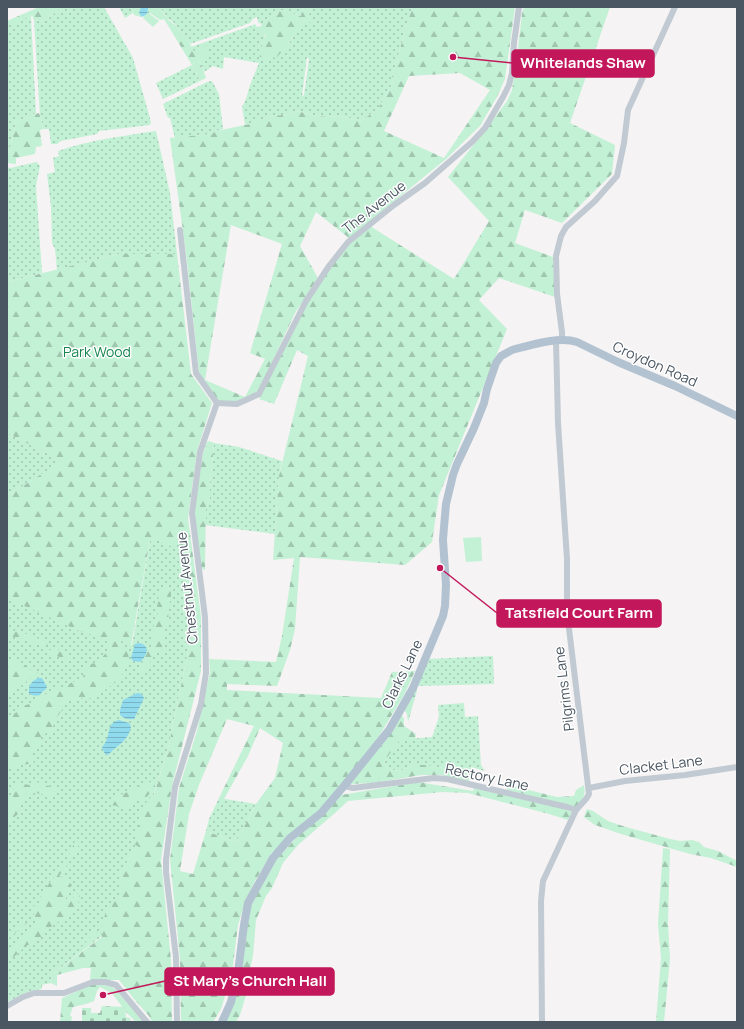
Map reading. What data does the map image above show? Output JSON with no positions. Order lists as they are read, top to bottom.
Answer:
{
  "streets": {
    "main road": ["Croydon Road", "Clarks Lane"],
    "street": [
      "The Avenue",
      "Chestnut Avenue",
      "Pilgrims Lane",
      "Clacket Lane",
      "Rectory Lane"
    ]
  },
  "crossings": [
    ["The Avenue", "Chestnut Avenue"],
    ["Croydon Road", "Clarks Lane"],
    ["Croydon Road", "Pilgrims Lane"],
    ["Clarks Lane", "Pilgrims Lane"],
    ["Clarks Lane", "Rectory Lane"],
    ["Pilgrims Lane", "Clacket Lane"]
  ],
  "parks": ["Park Wood"],
  "places": ["Whitelands Shaw", "Tatsfield Court Farm", "St Mary's Church Hall"]
}
